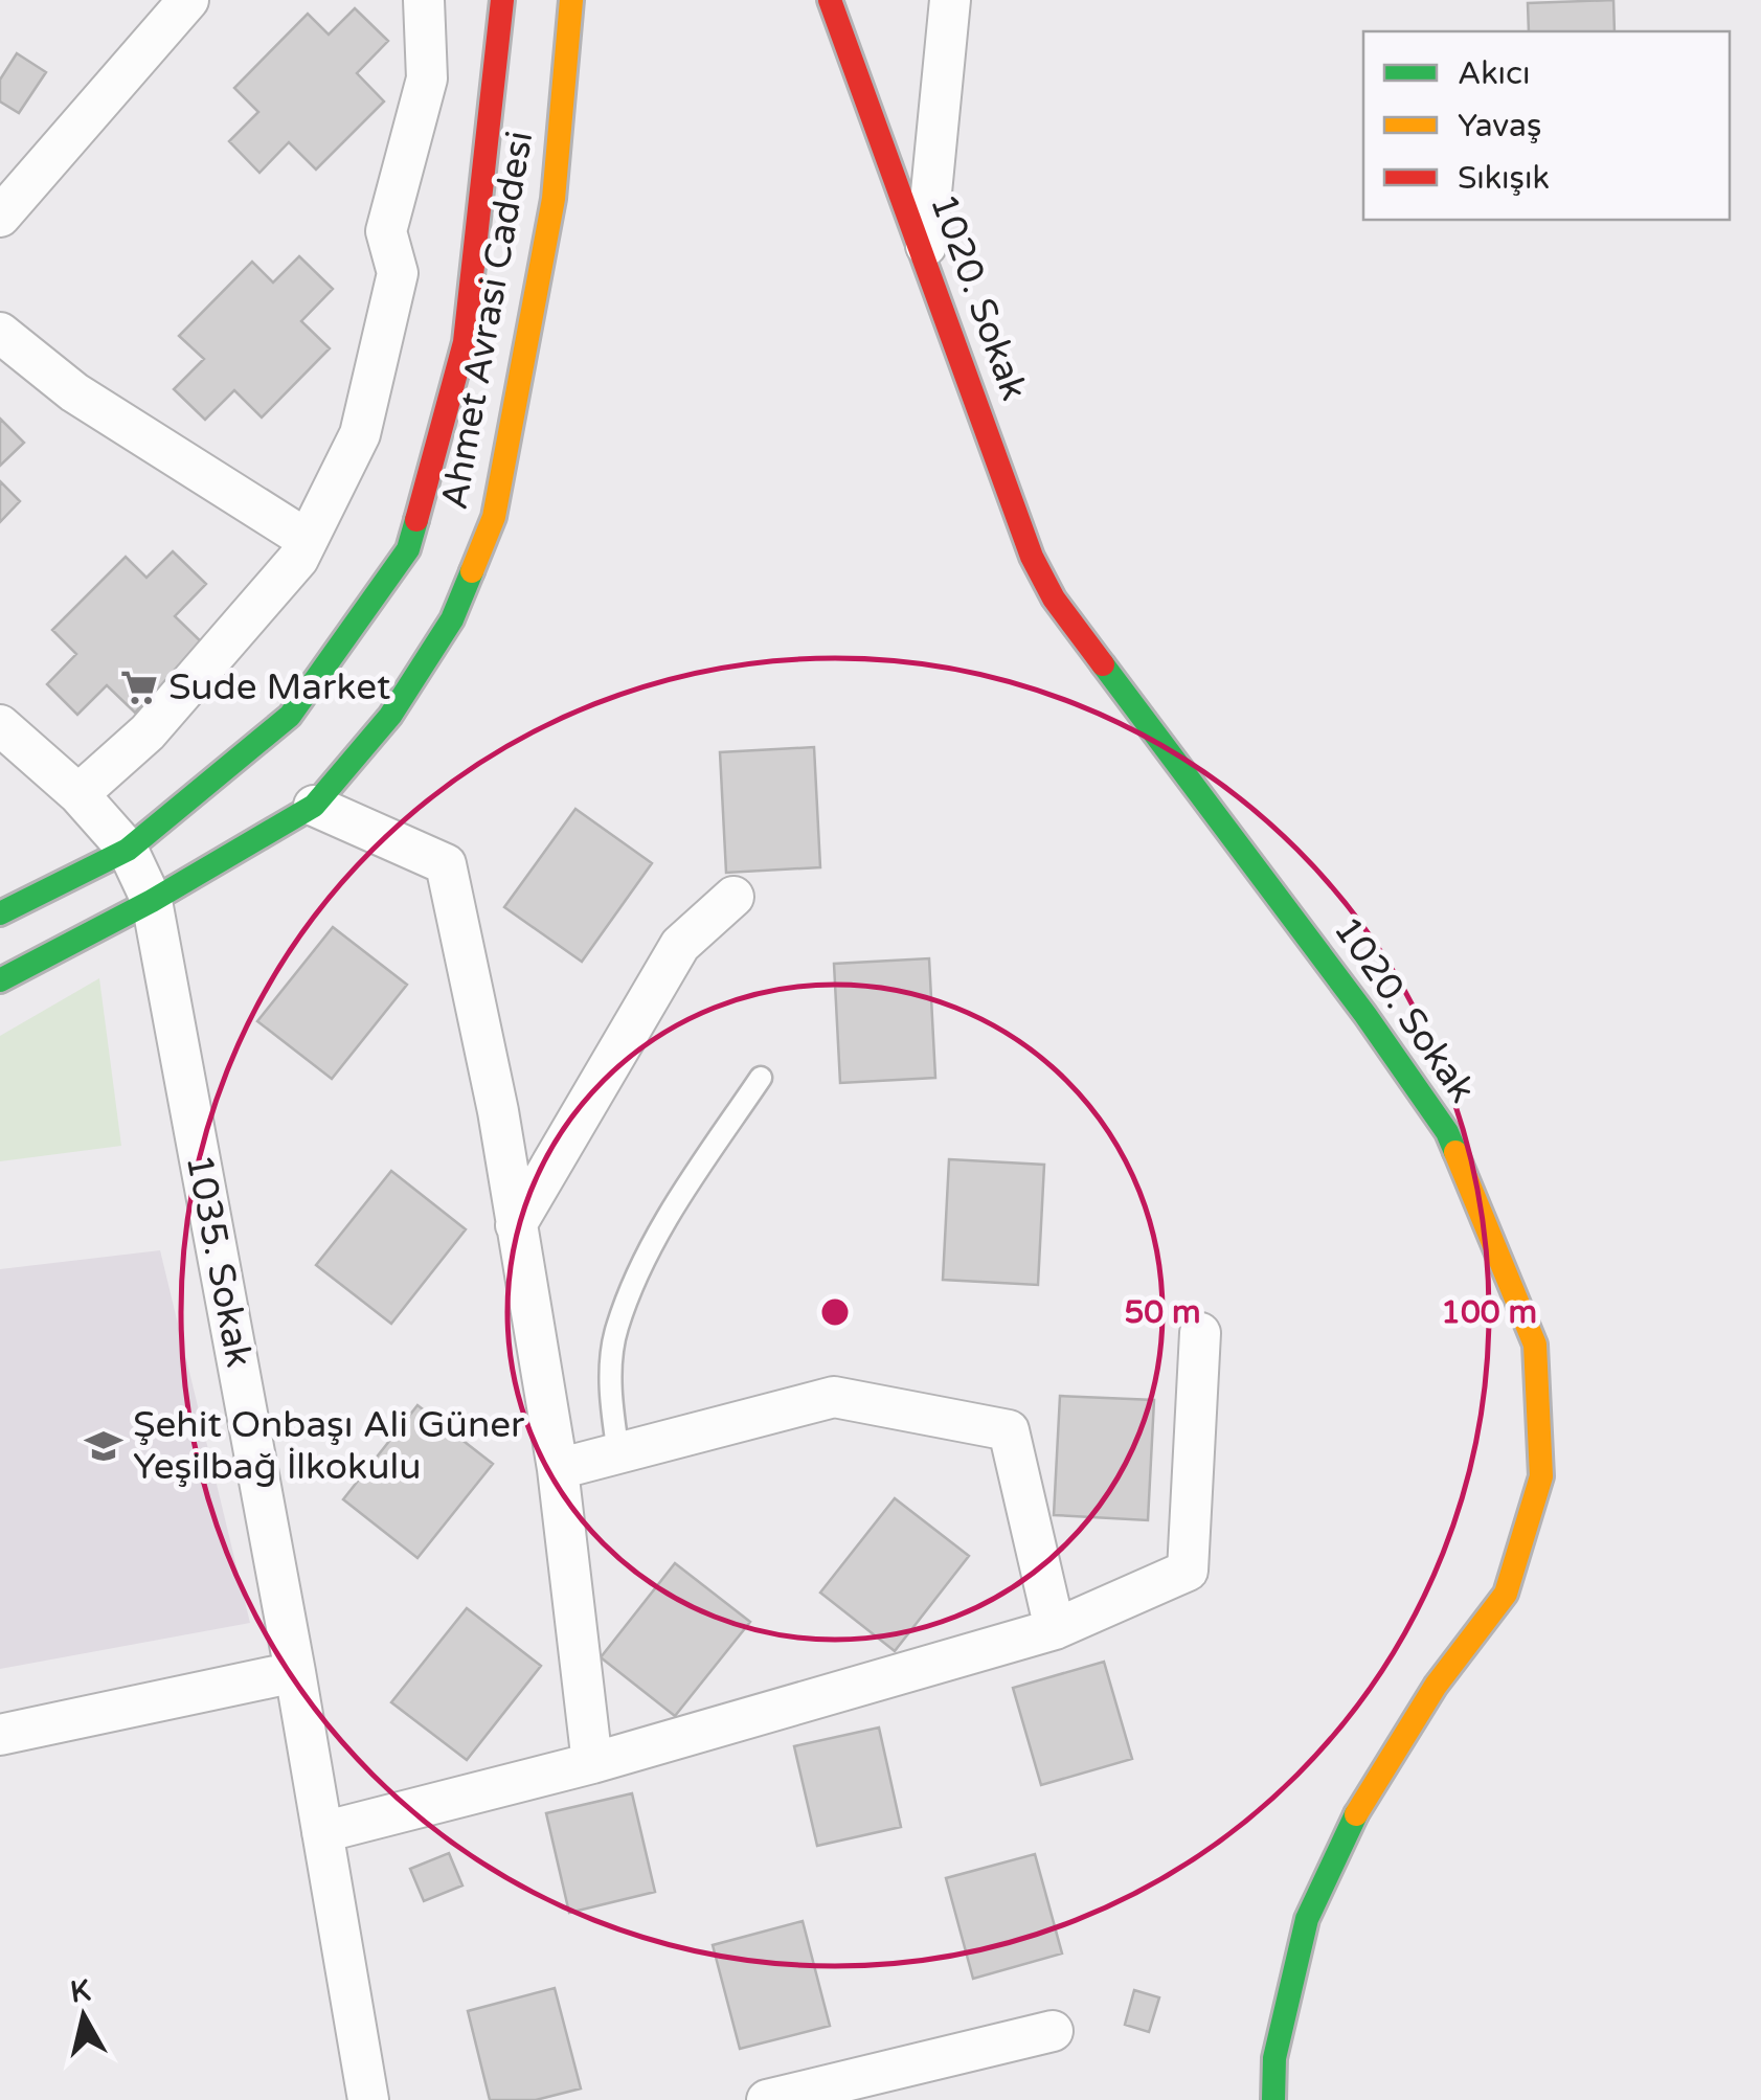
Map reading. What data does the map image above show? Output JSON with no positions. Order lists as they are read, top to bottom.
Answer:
{
  "streets": {
    "street": ["1020. Sokak", "Ahmet Avrasi Caddesi", "1035. Sokak"]
  },
  "crossings": [
    ["Ahmet Avrasi Caddesi", "1035. Sokak"]
  ],
  "places": {
    "supermarket": ["Sude Market"],
    "school or university": ["Şehit Onbaşı Ali Güner Yeşilbağ İlkokulu"]
  },
  "legend": ["Akıcı", "Yavaş", "Sıkışık"],
  "north": "top",
  "rings": ["50 m", "100 m"]
}
